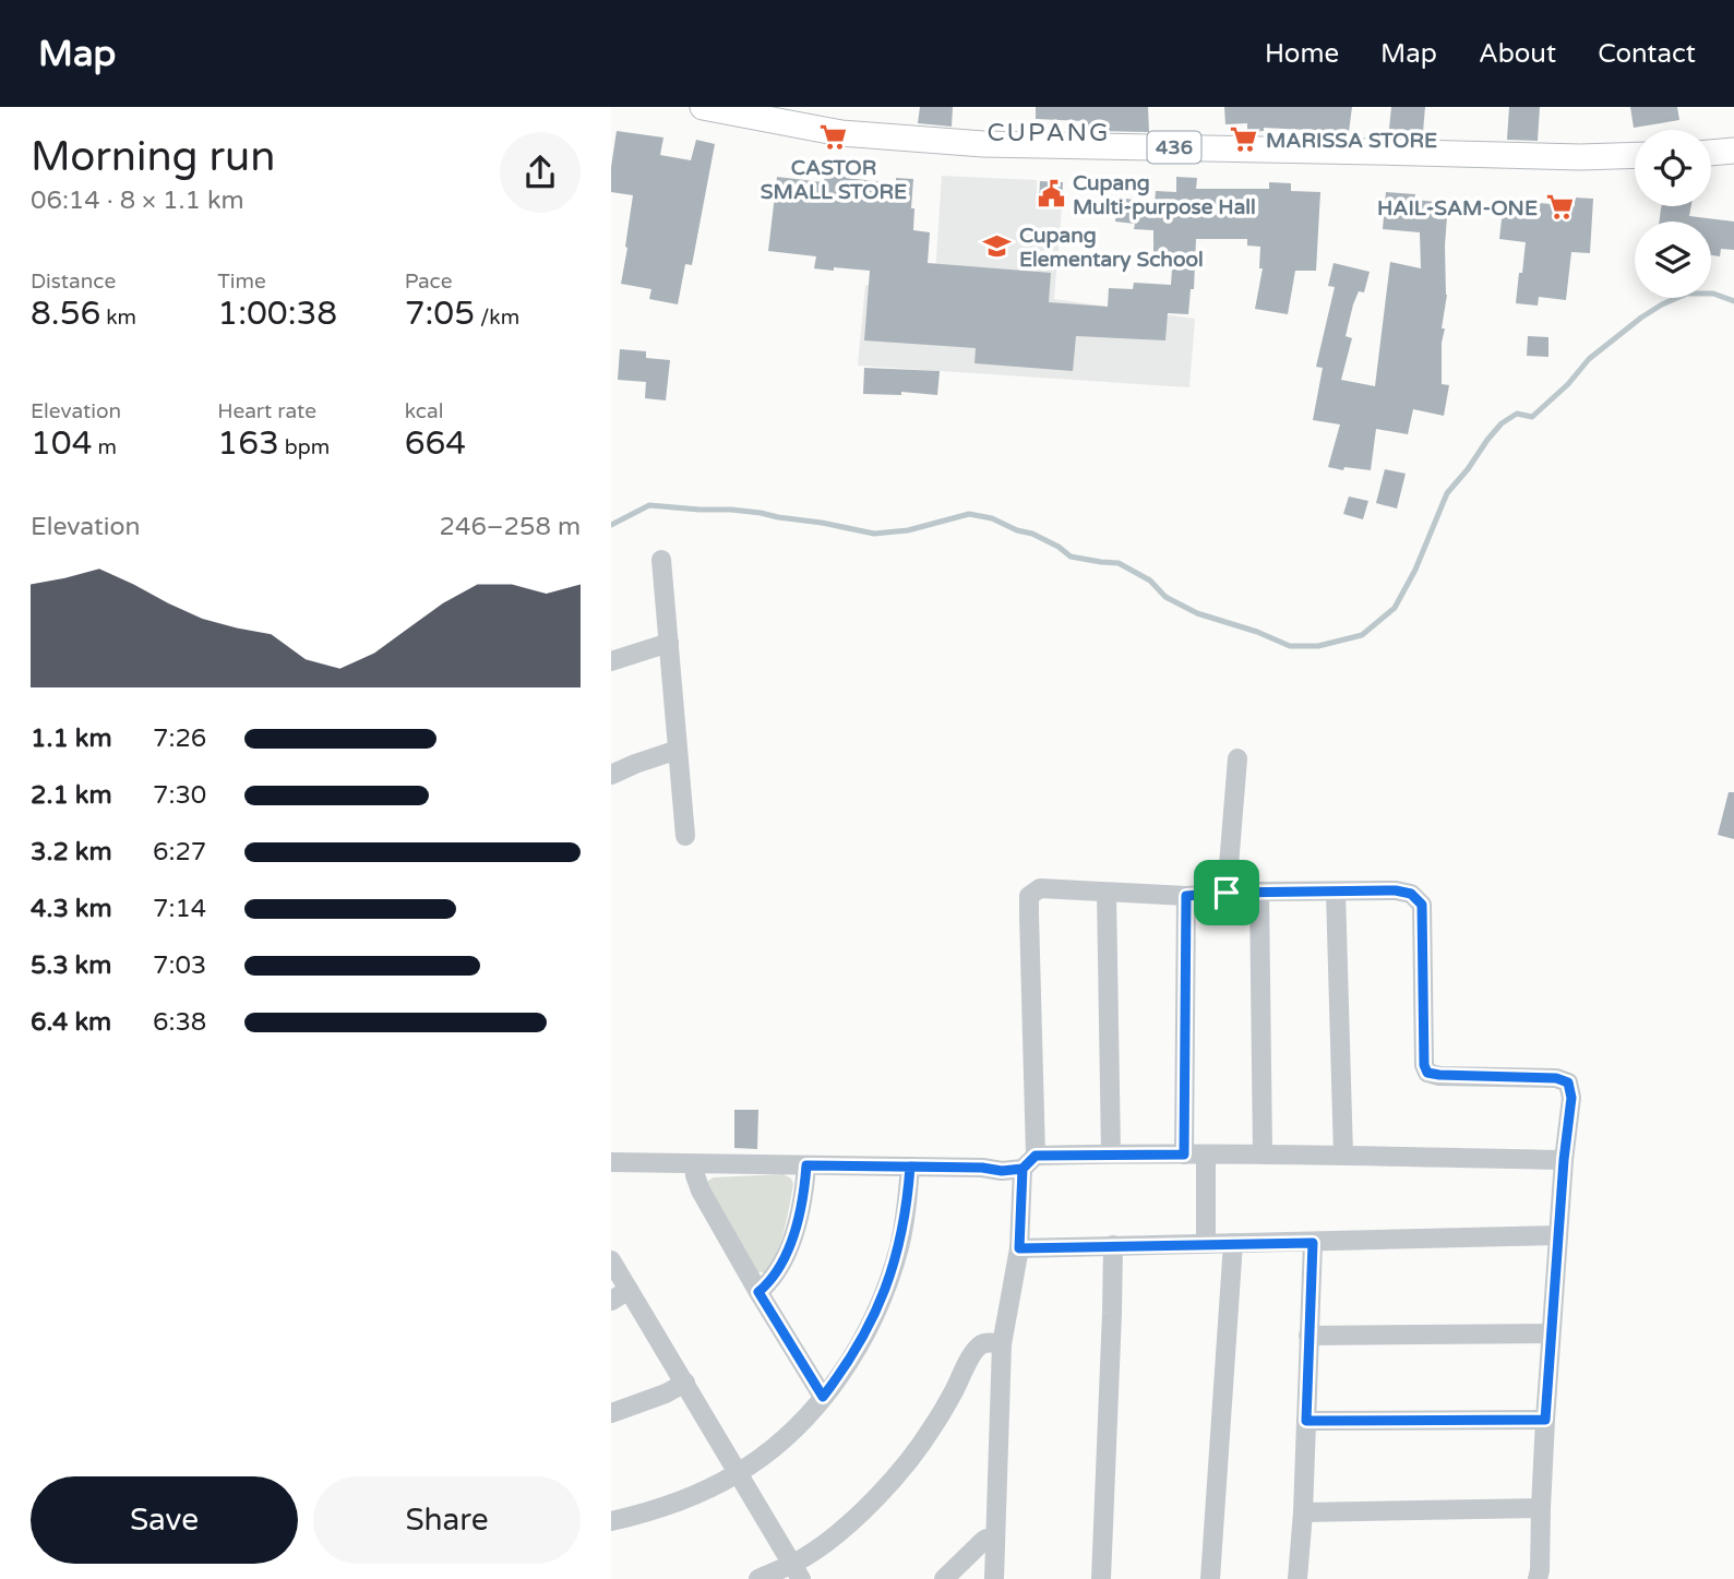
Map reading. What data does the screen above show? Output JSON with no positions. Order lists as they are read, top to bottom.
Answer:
{
  "streets": {
    "main road": ["436"]
  },
  "districts": ["CUPANG"],
  "places": {
    "supermarket": ["CASTOR SMALL STORE", "MARISSA STORE", "HAIL-SAM-ONE"],
    "public building": ["Cupang Multi-purpose Hall"],
    "school or university": ["Cupang Elementary School"]
  },
  "page": {
    "header": "Map",
    "nav": [
      "Home",
      "Map",
      "About",
      "Contact"
    ],
    "heading": ["Morning run", "06:14 · 8 × 1.1 km"],
    "stats": [
      ["Distance", "8.56 km"],
      ["Time", "1:00:38"],
      ["Pace", "7:05 /km"],
      ["Elevation", "104 m"],
      ["Heart rate", "163 bpm"],
      ["kcal", "664"]
    ],
    "chart": ["Elevation", "246–258 m"],
    "list": [
      {
        "name": "1.1 km",
        "note": "7:26"
      },
      {
        "name": "2.1 km",
        "note": "7:30"
      },
      {
        "name": "3.2 km",
        "note": "6:27"
      },
      {
        "name": "4.3 km",
        "note": "7:14"
      },
      {
        "name": "5.3 km",
        "note": "7:03"
      },
      {
        "name": "6.4 km",
        "note": "6:38"
      }
    ],
    "buttons": ["Save", "Share"]
  }
}
